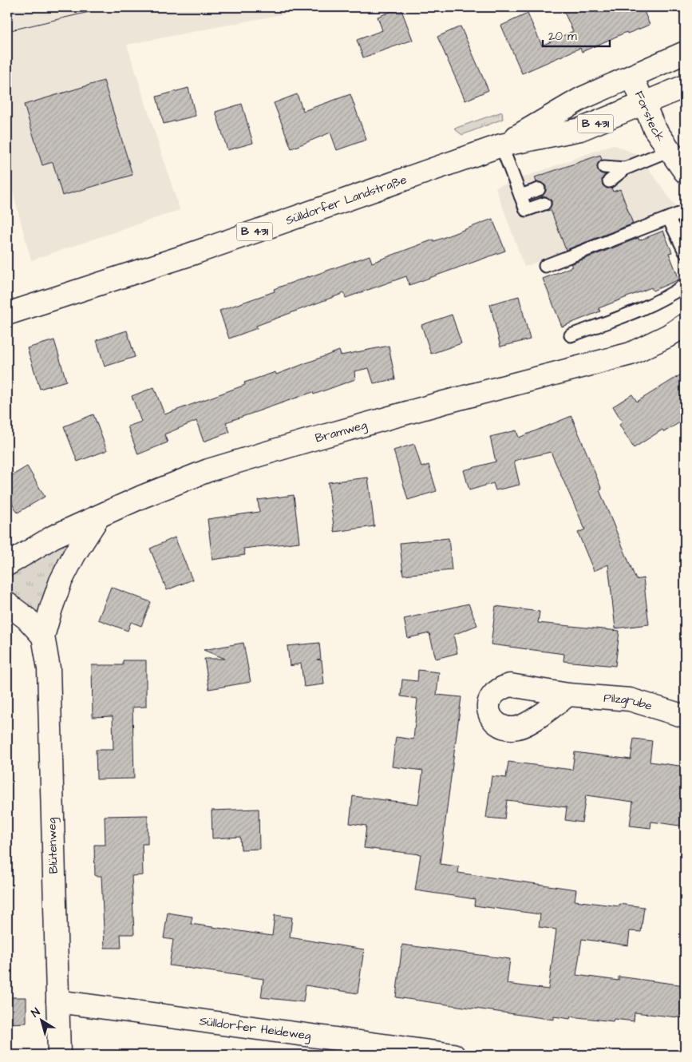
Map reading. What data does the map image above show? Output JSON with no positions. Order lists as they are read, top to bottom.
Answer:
{
  "streets": {
    "street": [
      "Forsteck",
      "B 431",
      "Sülldorfer Landstraße",
      "Bramweg",
      "Pilzgrube",
      "Blütenweg",
      "Sülldorfer Heideweg"
    ]
  },
  "crossings": [
    ["Forsteck", "Sülldorfer Landstraße"],
    ["Bramweg", "Blütenweg"],
    ["Blütenweg", "Sülldorfer Heideweg"]
  ],
  "scale_bar": "20 m",
  "north": "top left"
}
